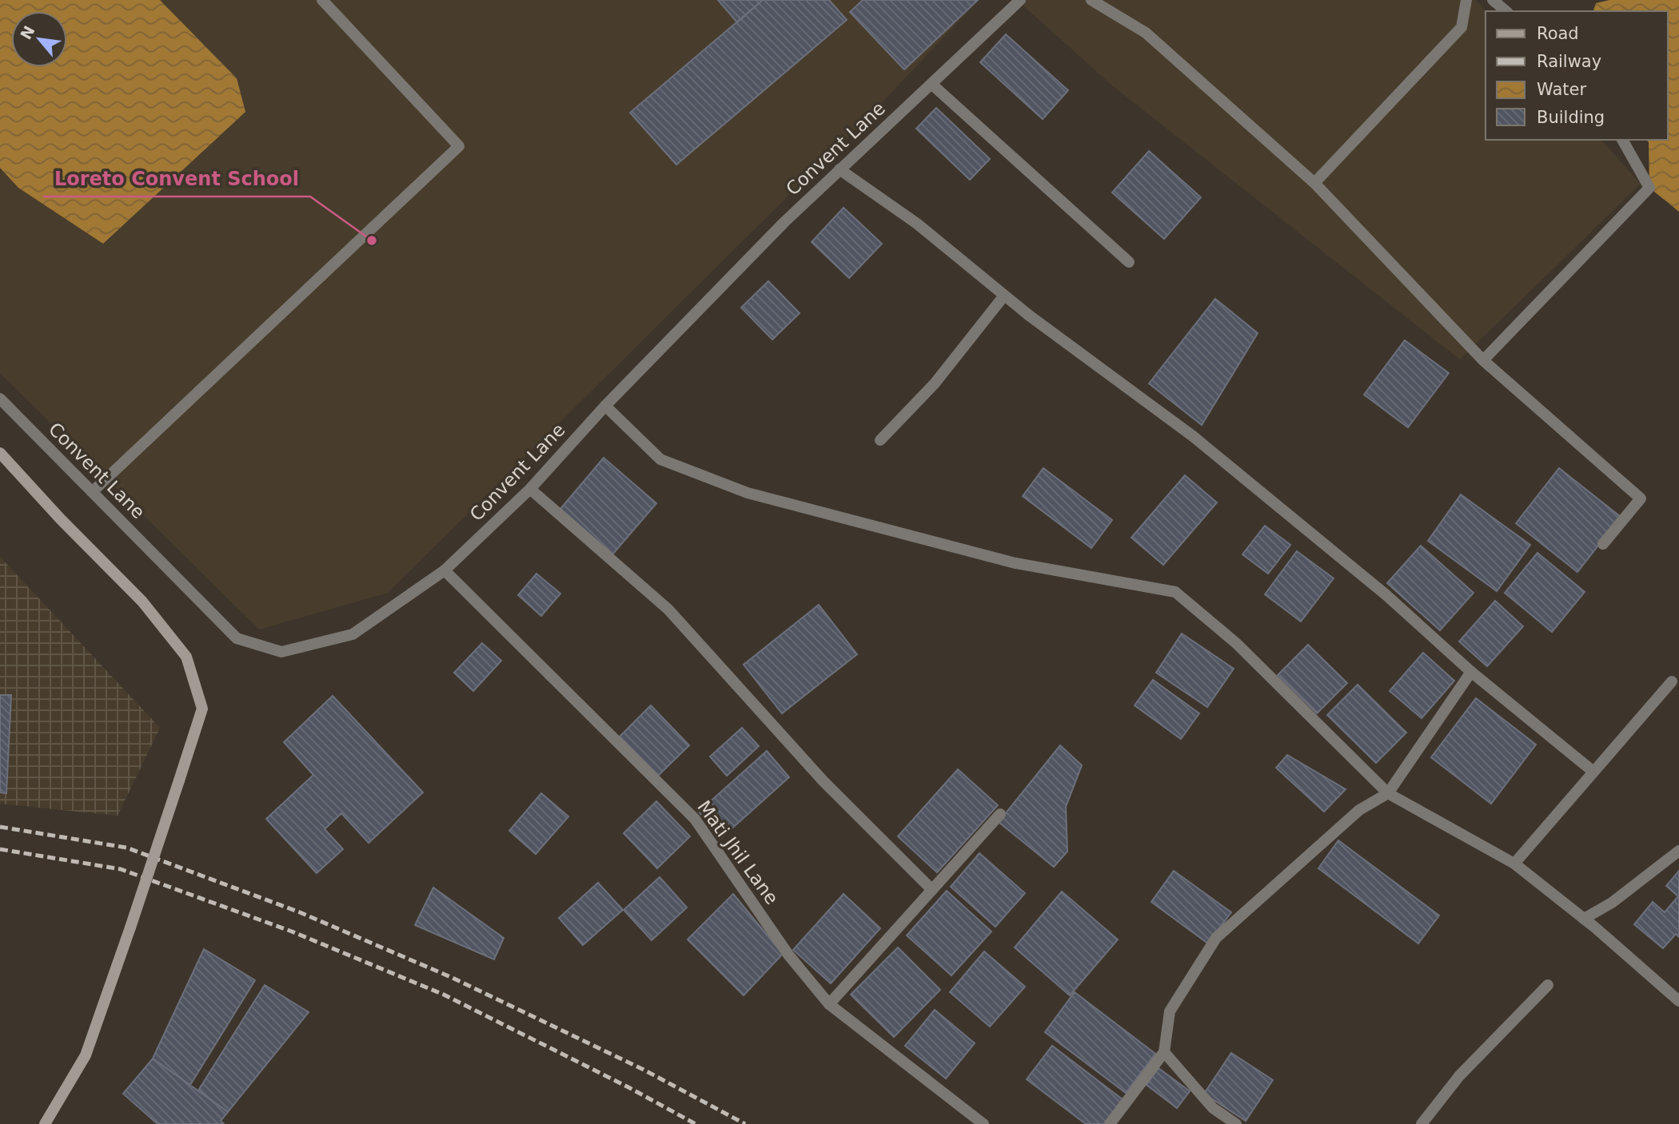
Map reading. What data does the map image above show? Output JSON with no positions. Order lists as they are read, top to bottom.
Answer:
{
  "streets": {
    "street": ["Convent Lane", "Mati Jhil Lane"]
  },
  "crossings": [
    ["Convent Lane", "Mati Jhil Lane"]
  ],
  "places": ["Loreto Convent School"],
  "legend": [
    "Road",
    "Railway",
    "Water",
    "Building"
  ],
  "north": "top left"
}
